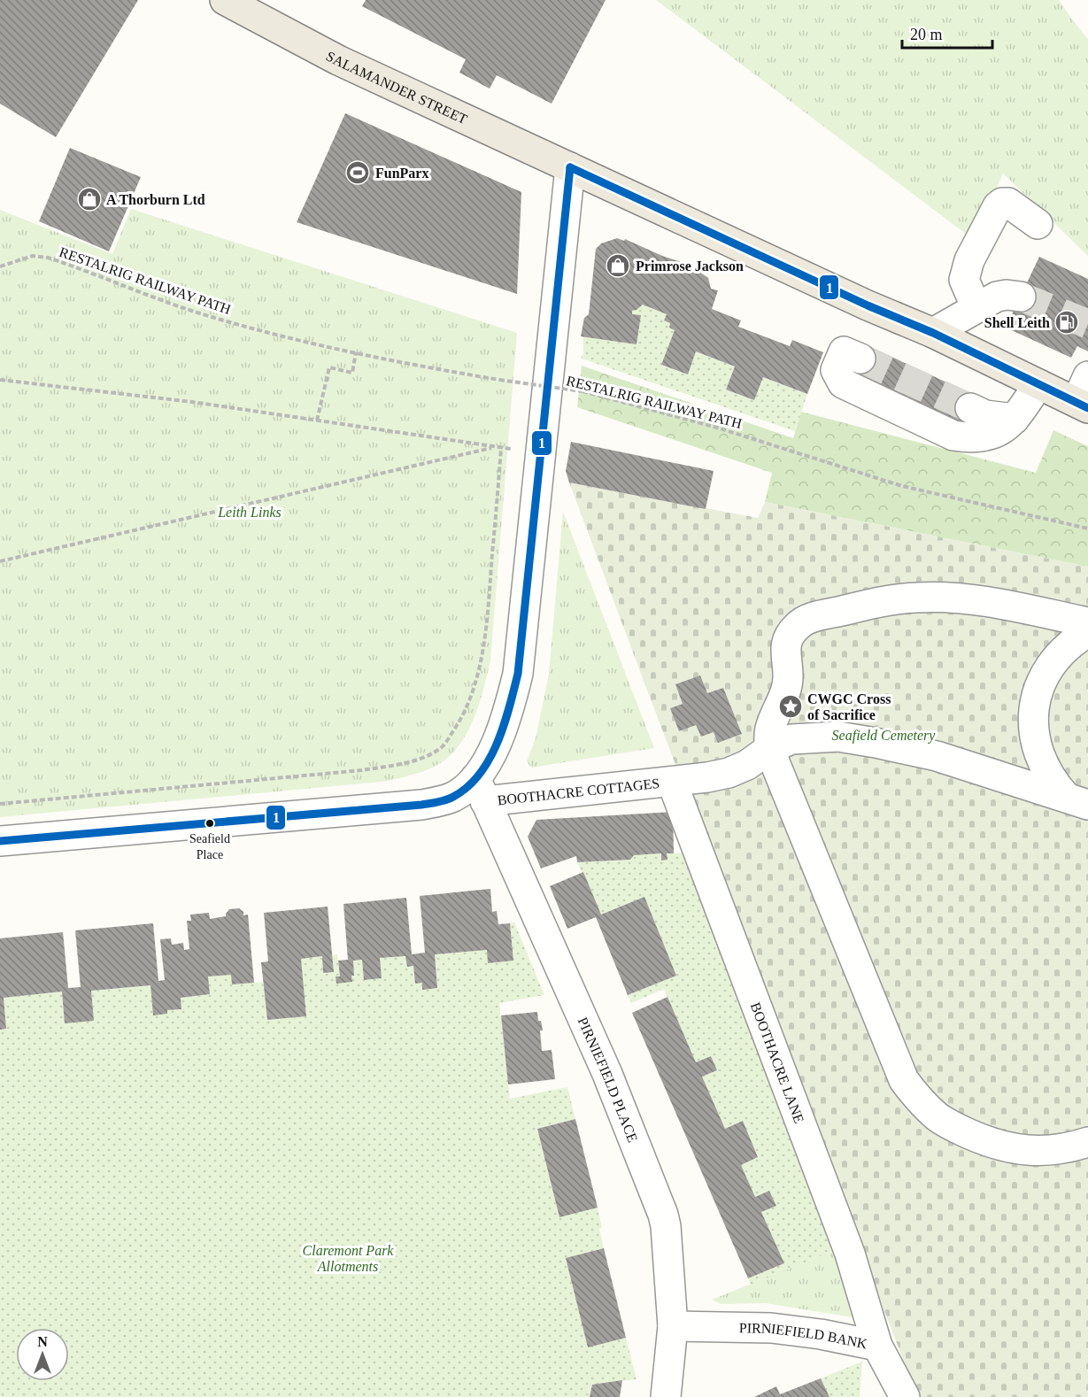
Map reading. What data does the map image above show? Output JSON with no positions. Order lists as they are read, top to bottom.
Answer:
{
  "streets": {
    "main road": ["SALAMANDER STREET"],
    "street": [
      "BOOTHACRE COTTAGES",
      "BOOTHACRE LANE",
      "PIRNIEFIELD PLACE",
      "PIRNIEFIELD BANK"
    ],
    "path": ["RESTALRIG RAILWAY PATH"]
  },
  "crossings": [
    ["BOOTHACRE COTTAGES", "BOOTHACRE LANE"],
    ["BOOTHACRE COTTAGES", "PIRNIEFIELD PLACE"],
    ["BOOTHACRE LANE", "PIRNIEFIELD BANK"],
    ["PIRNIEFIELD PLACE", "PIRNIEFIELD BANK"]
  ],
  "parks": ["Leith Links", "Seafield Cemetery", "Claremont Park Allotments"],
  "places": {
    "sports": ["FunParx"],
    "shop": ["A Thorburn Ltd", "Primrose Jackson"],
    "fuel station": ["Shell Leith"],
    "place": ["CWGC Cross of Sacrifice"],
    "other": ["Seafield Place"]
  },
  "lines": ["transit line 1"],
  "scale_bar": "20 m",
  "north": "top"
}
